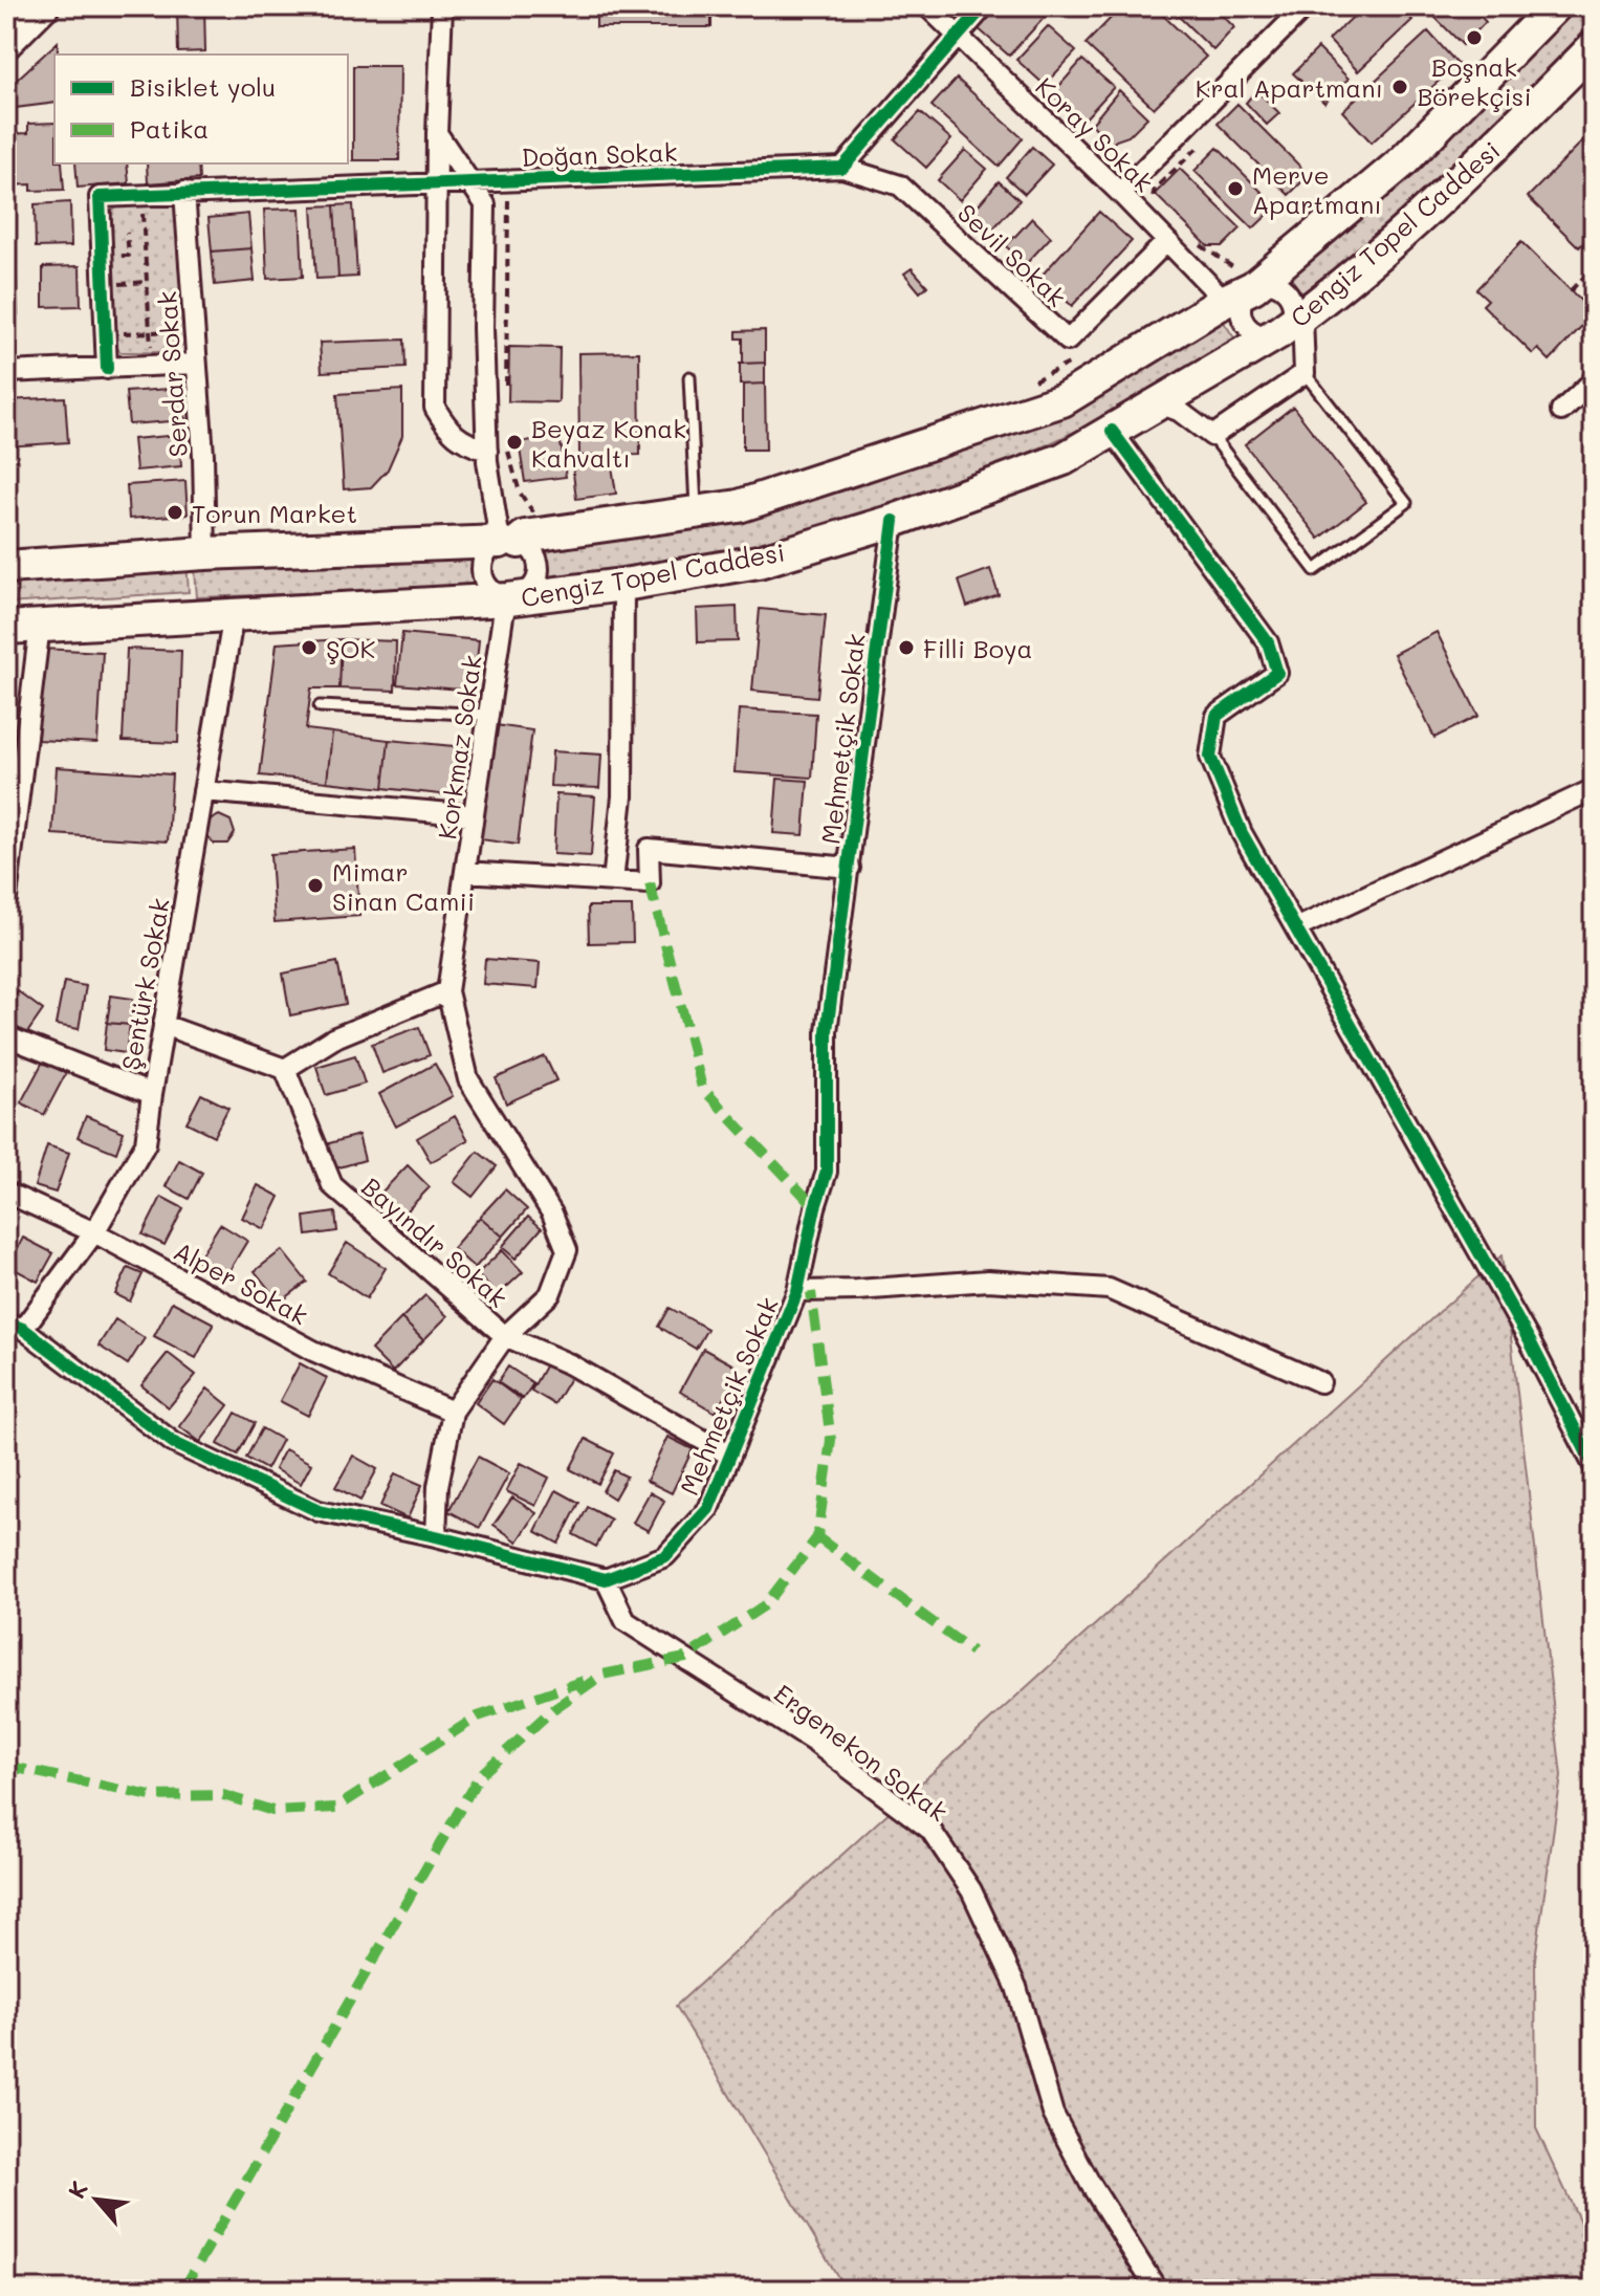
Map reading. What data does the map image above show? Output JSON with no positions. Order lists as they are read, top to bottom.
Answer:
{
  "streets": {
    "main road": ["Cengiz Topel Caddesi"],
    "street": [
      "Koray Sokak",
      "Doğan Sokak",
      "Sevil Sokak",
      "Serdar Sokak",
      "Mehmetçik Sokak",
      "Korkmaz Sokak",
      "Şentürk Sokak",
      "Bayındır Sokak",
      "Alper Sokak",
      "Ergenekon Sokak"
    ]
  },
  "crossings": [
    ["Koray Sokak", "Cengiz Topel Caddesi"],
    ["Koray Sokak", "Sevil Sokak"],
    ["Doğan Sokak", "Sevil Sokak"],
    ["Doğan Sokak", "Serdar Sokak"],
    ["Cengiz Topel Caddesi", "Serdar Sokak"],
    ["Cengiz Topel Caddesi", "Mehmetçik Sokak"],
    ["Cengiz Topel Caddesi", "Korkmaz Sokak"],
    ["Cengiz Topel Caddesi", "Şentürk Sokak"],
    ["Mehmetçik Sokak", "Bayındır Sokak"],
    ["Mehmetçik Sokak", "Ergenekon Sokak"],
    ["Korkmaz Sokak", "Bayındır Sokak"],
    ["Korkmaz Sokak", "Alper Sokak"],
    ["Şentürk Sokak", "Alper Sokak"]
  ],
  "places": [
    "Boşnak Börekçisi",
    "Kral Apartmanı",
    "Merve Apartmanı",
    "Beyaz Konak Kahvaltı",
    "Torun Market",
    "ŞOK",
    "Filli Boya",
    "Mimar Sinan Camii"
  ],
  "legend": ["Bisiklet yolu", "Patika"],
  "north": "top left"
}
